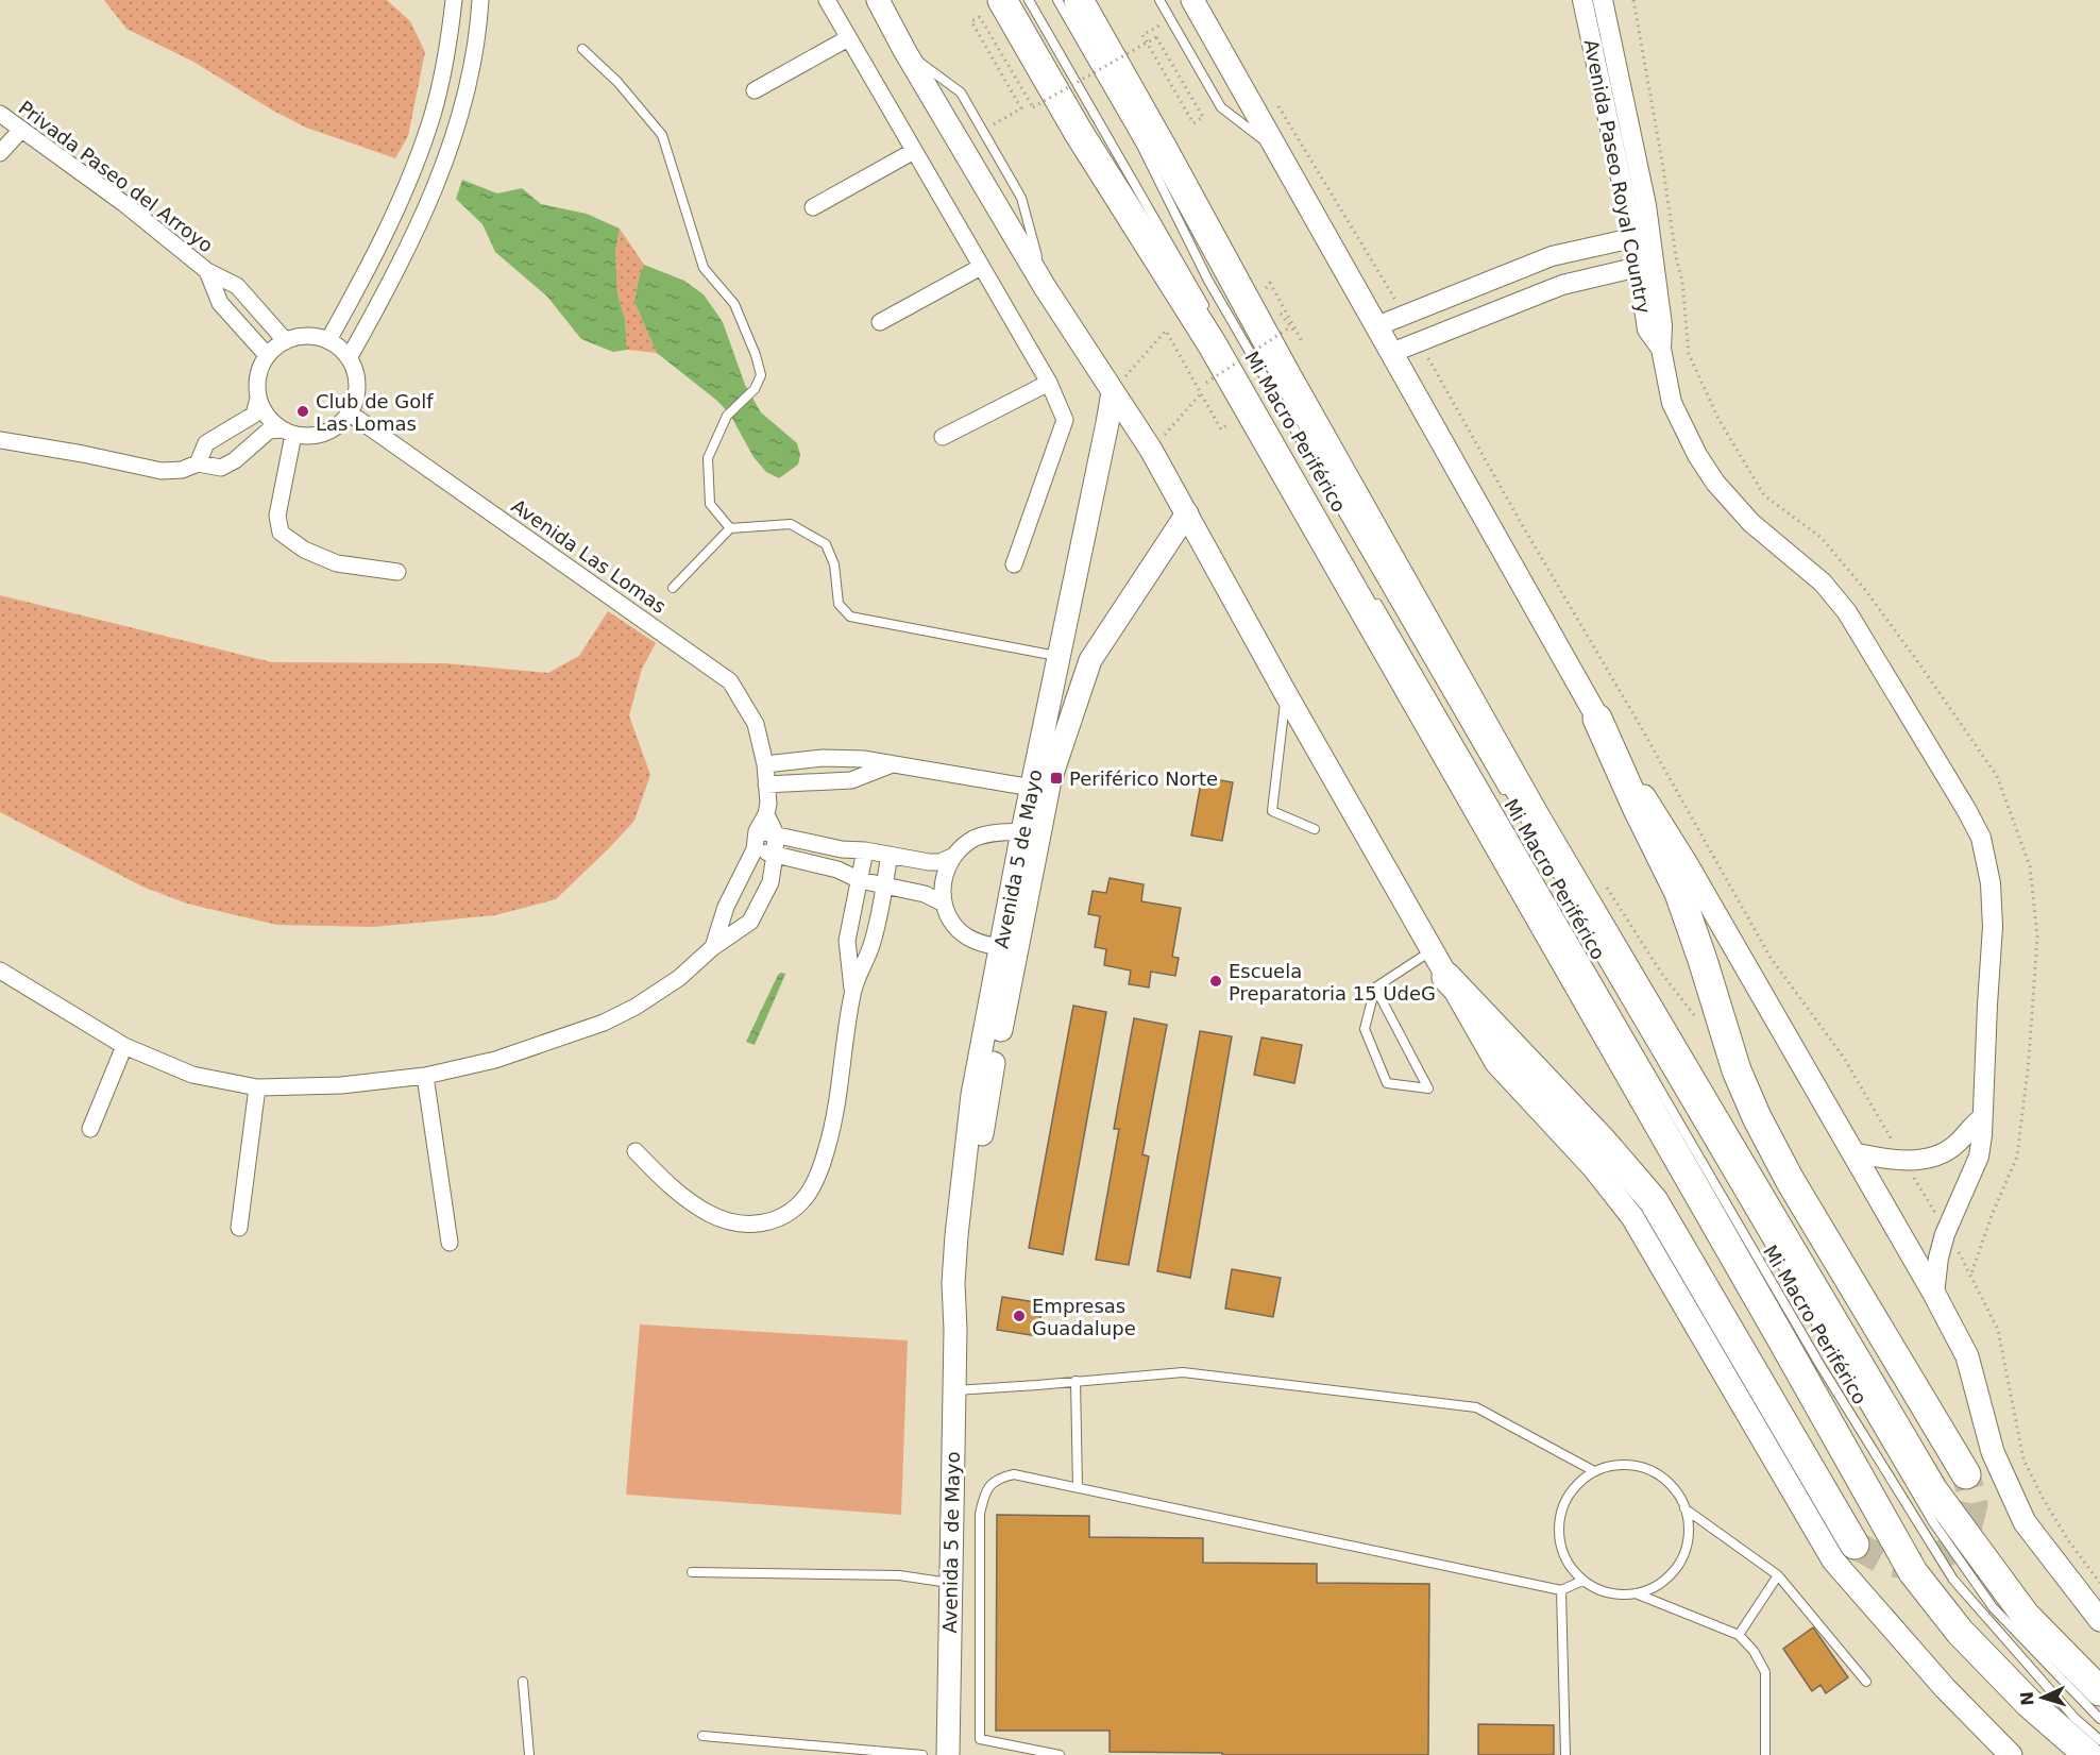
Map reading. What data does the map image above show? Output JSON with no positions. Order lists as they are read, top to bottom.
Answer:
{
  "streets": {
    "main road": ["Avenida 5 de Mayo"],
    "street": ["Privada Paseo del Arroyo", "Avenida Paseo Royal Country", "Avenida Las Lomas"],
    "lane": ["Mi Macro Periférico"]
  },
  "crossings": [
    ["Privada Paseo del Arroyo", "Avenida Las Lomas"]
  ],
  "places": {
    "other": ["Club de Golf Las Lomas", "Escuela Preparatoria 15 UdeG", "Empresas Guadalupe"],
    "transit": ["Periférico Norte"]
  },
  "north": "left"
}
